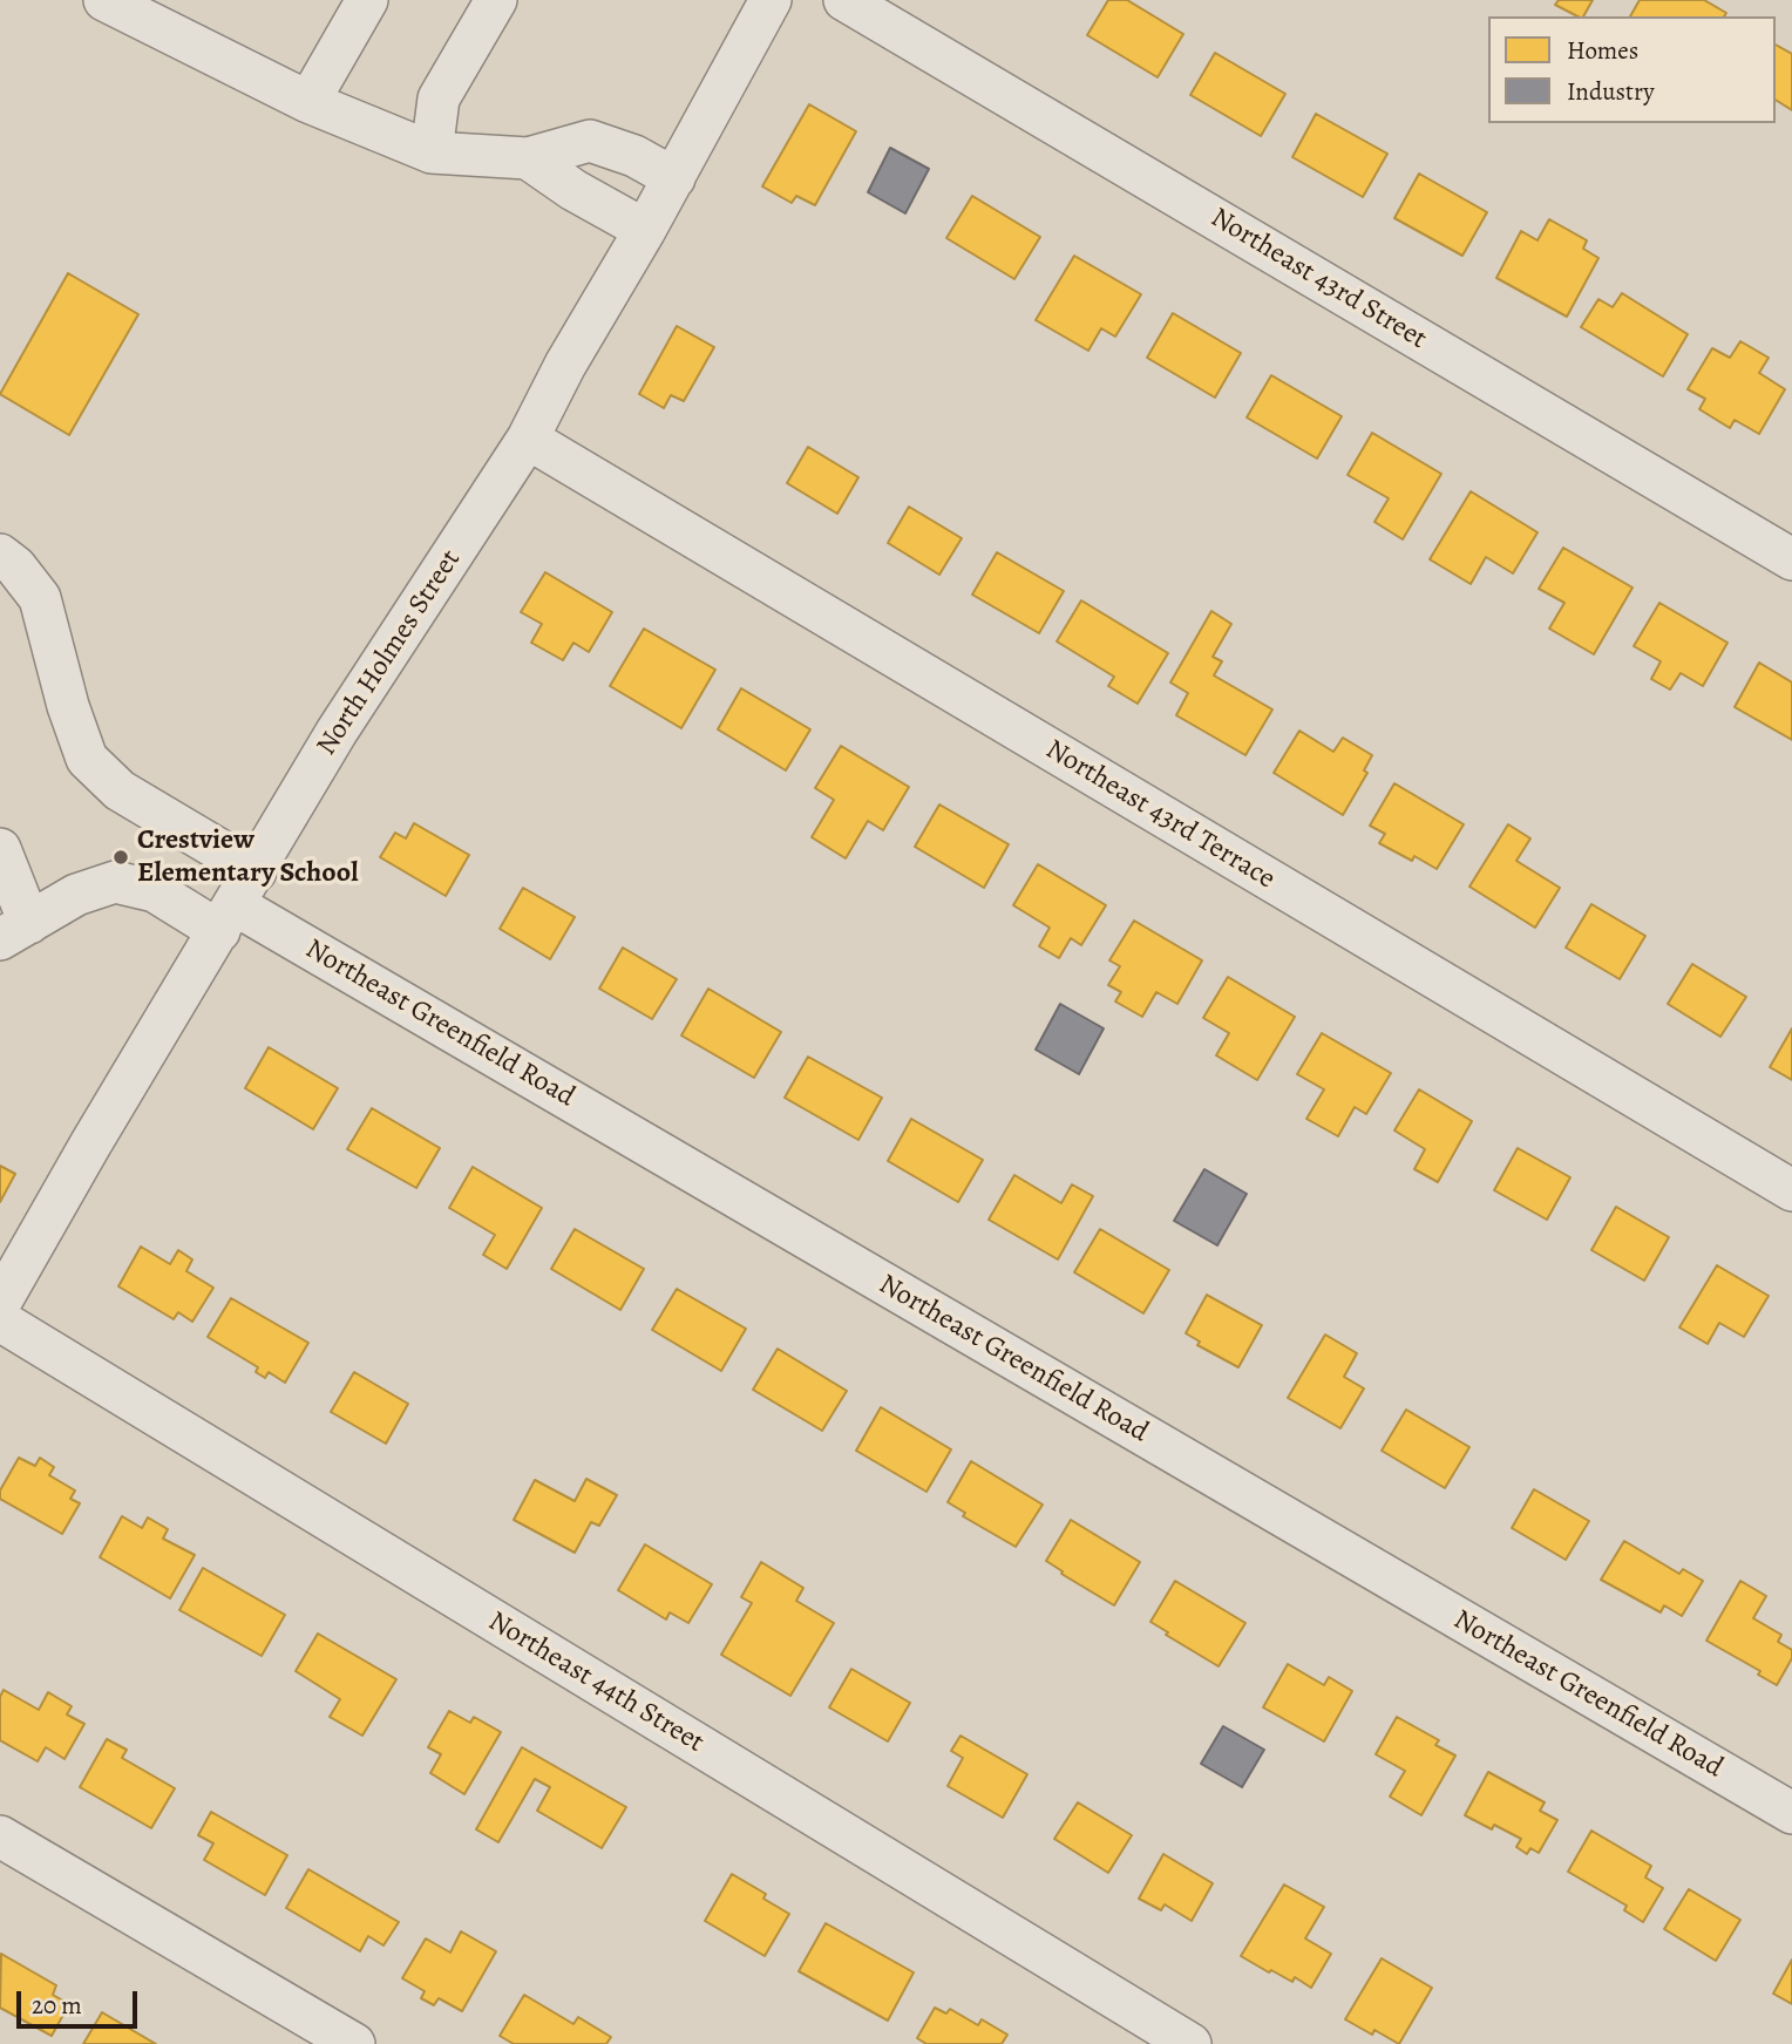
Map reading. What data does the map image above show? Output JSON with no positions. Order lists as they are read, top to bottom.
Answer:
{
  "streets": {
    "street": [
      "Northeast 43rd Street",
      "North Holmes Street",
      "Northeast 43rd Terrace",
      "Northeast Greenfield Road",
      "Northeast 44th Street"
    ]
  },
  "crossings": [
    ["North Holmes Street", "Northeast 43rd Terrace"],
    ["North Holmes Street", "Northeast Greenfield Road"]
  ],
  "places": ["Crestview Elementary School"],
  "legend": ["Homes", "Industry"],
  "scale_bar": "20 m"
}
